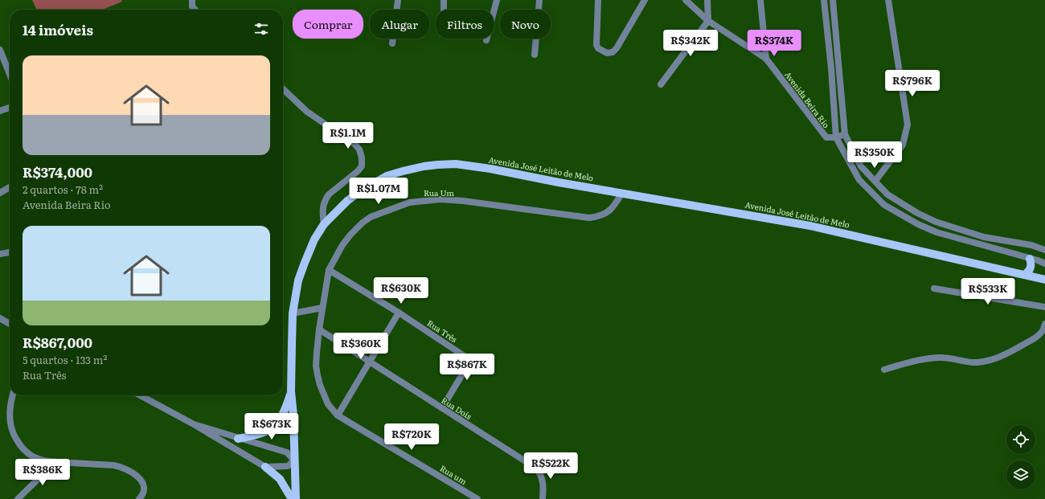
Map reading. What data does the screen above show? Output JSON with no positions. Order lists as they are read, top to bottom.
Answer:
{
  "streets": {
    "main road": ["Avenida José Leitão de Melo"],
    "street": [
      "Avenida Beira Rio",
      "Rua Um",
      "Rua Três",
      "Rua Dois",
      "Rua um"
    ]
  },
  "crossings": [
    ["Avenida José Leitão de Melo", "Rua Um"],
    ["Rua Um", "Rua Três"],
    ["Rua Um", "Rua Dois"],
    ["Rua Um", "Rua um"],
    ["Rua Três", "Rua Dois"]
  ],
  "page": {
    "chip": [
      "Comprar",
      "Alugar",
      "Filtros",
      "Novo"
    ],
    "heading": "14 imóveis",
    "price": [
      "R$342K",
      "R$374K",
      "R$796K",
      "R$1.1M",
      "R$350K",
      "R$1.07M",
      "R$630K",
      "R$533K",
      "R$360K",
      "R$867K",
      "R$673K",
      "R$720K",
      "R$522K",
      "R$386K"
    ],
    "list": [
      {
        "name": "R$374,000",
        "note": "2 quartos · 78 m² · Avenida Beira Rio"
      },
      {
        "name": "R$867,000",
        "note": "5 quartos · 133 m² · Rua Três"
      }
    ]
  }
}
